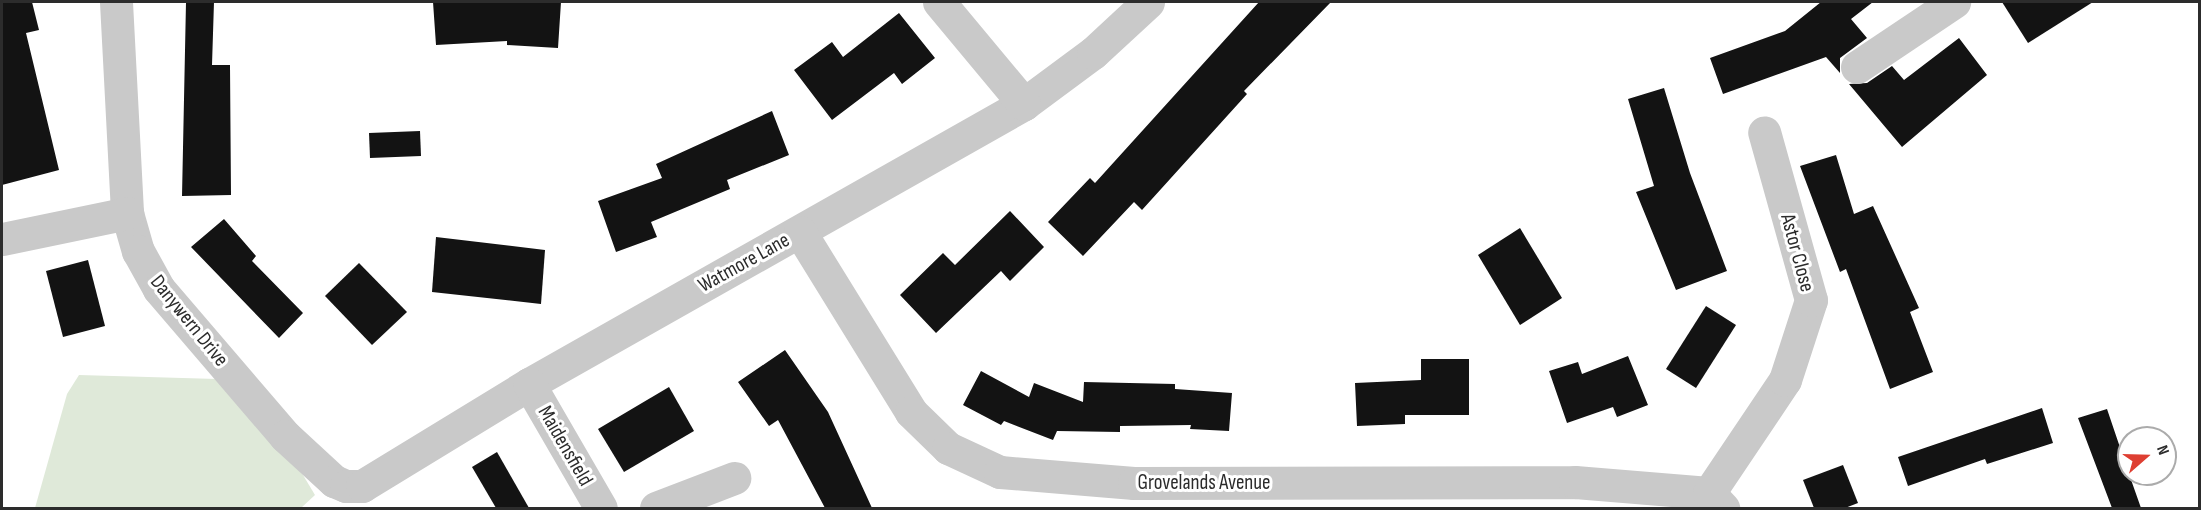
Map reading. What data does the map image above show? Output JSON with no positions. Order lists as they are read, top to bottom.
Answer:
{
  "streets": {
    "street": [
      "Astor Close",
      "Watmore Lane",
      "Danywern Drive",
      "Maidensfield",
      "Grovelands Avenue"
    ]
  },
  "crossings": [
    ["Astor Close", "Grovelands Avenue"],
    ["Watmore Lane", "Danywern Drive"],
    ["Watmore Lane", "Maidensfield"],
    ["Watmore Lane", "Grovelands Avenue"]
  ],
  "north": "right"
}
